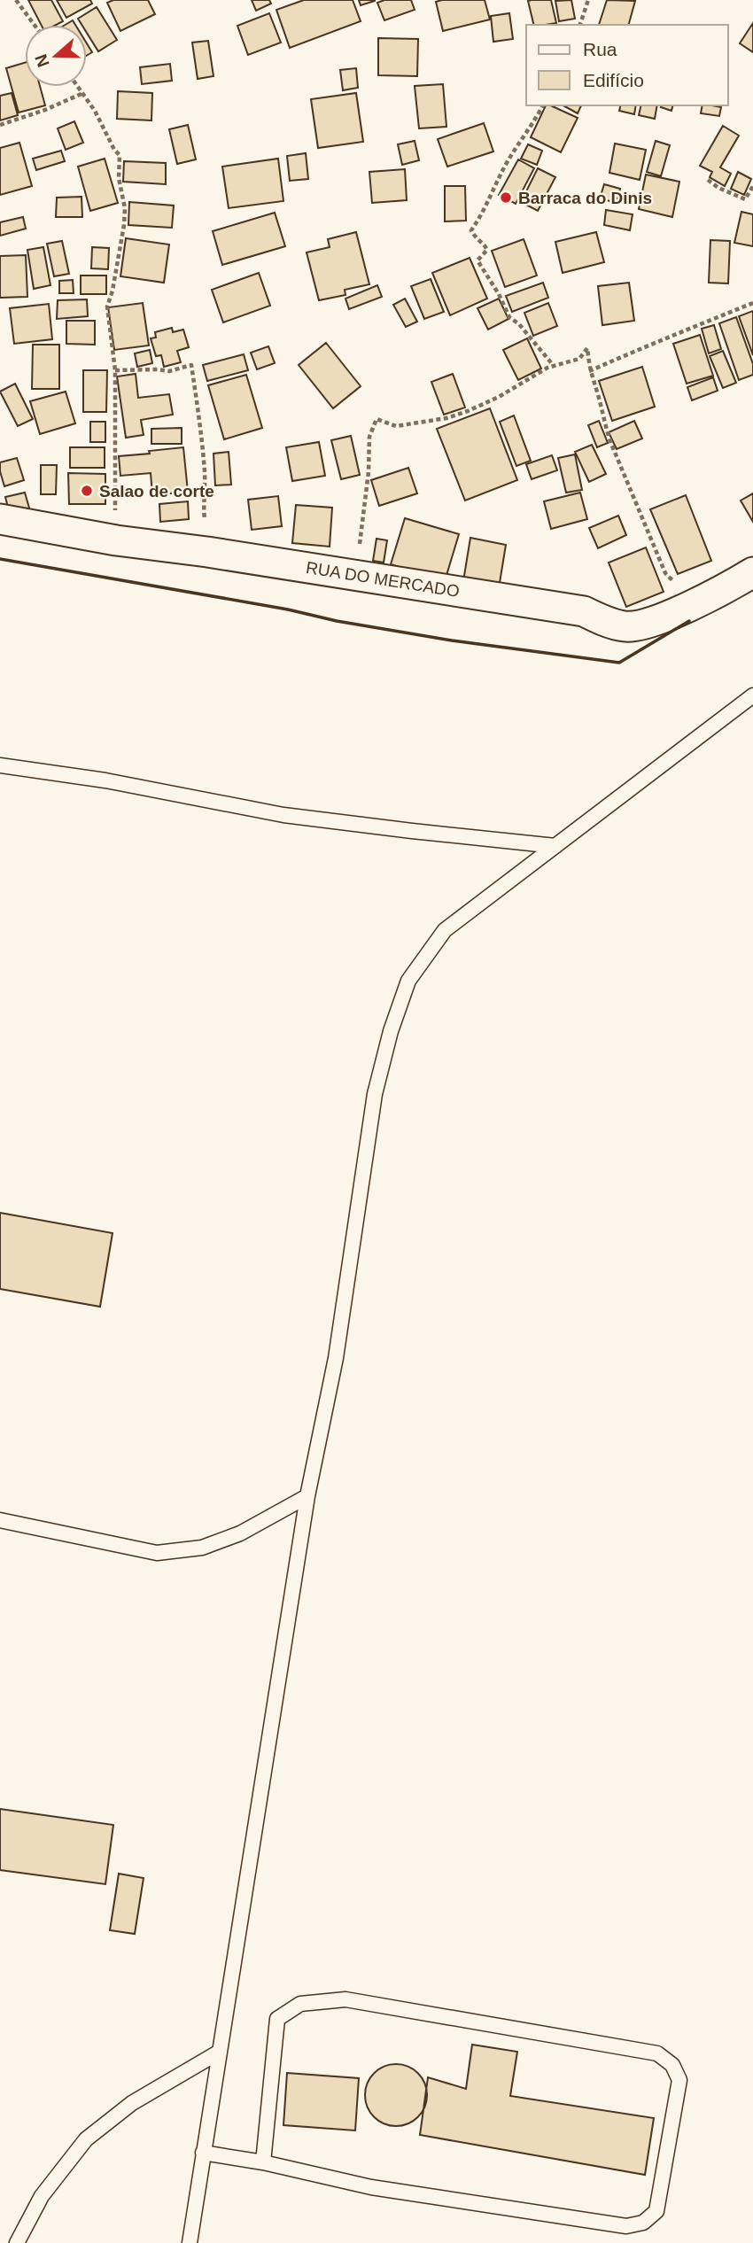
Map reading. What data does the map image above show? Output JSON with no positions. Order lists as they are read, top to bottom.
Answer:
{
  "streets": {
    "street": ["RUA DO MERCADO"]
  },
  "places": ["Barraca do Dinis", "Salao de corte"],
  "legend": ["Rua", "Edifício"],
  "north": "left"
}
